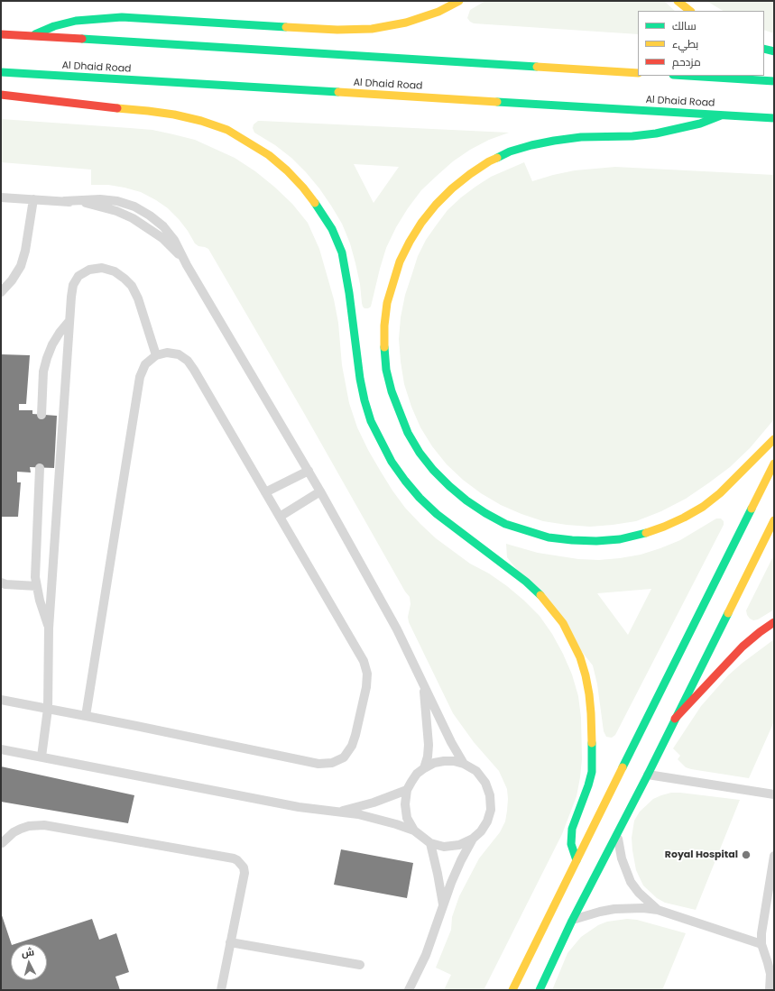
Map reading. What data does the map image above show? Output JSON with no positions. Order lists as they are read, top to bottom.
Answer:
{
  "streets": {
    "main road": ["Al Dhaid Road"]
  },
  "places": ["Royal Hospital"],
  "legend": ["سالك", "بطيء", "مزدحم"],
  "north": "top"
}
